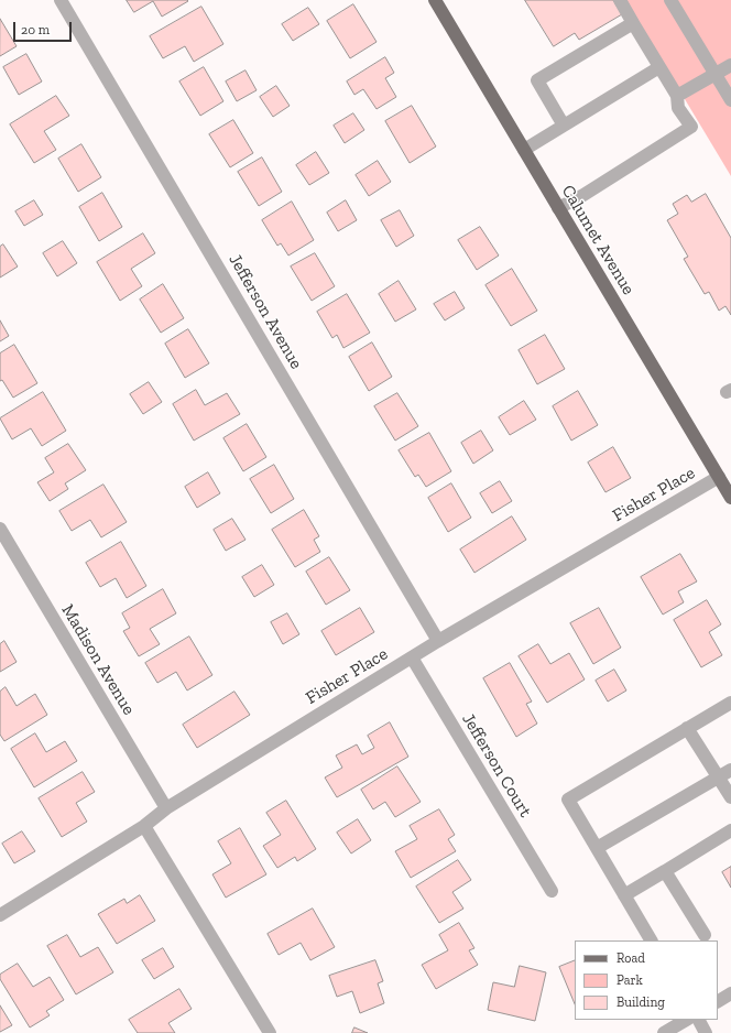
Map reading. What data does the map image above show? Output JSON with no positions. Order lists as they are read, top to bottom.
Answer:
{
  "streets": {
    "main road": ["Calumet Avenue"],
    "street": [
      "Jefferson Avenue",
      "Fisher Place",
      "Madison Avenue",
      "Jefferson Court"
    ]
  },
  "crossings": [
    ["Calumet Avenue", "Fisher Place"],
    ["Jefferson Avenue", "Fisher Place"],
    ["Fisher Place", "Madison Avenue"],
    ["Fisher Place", "Jefferson Court"]
  ],
  "legend": ["Road", "Park", "Building"],
  "scale_bar": "20 m"
}
